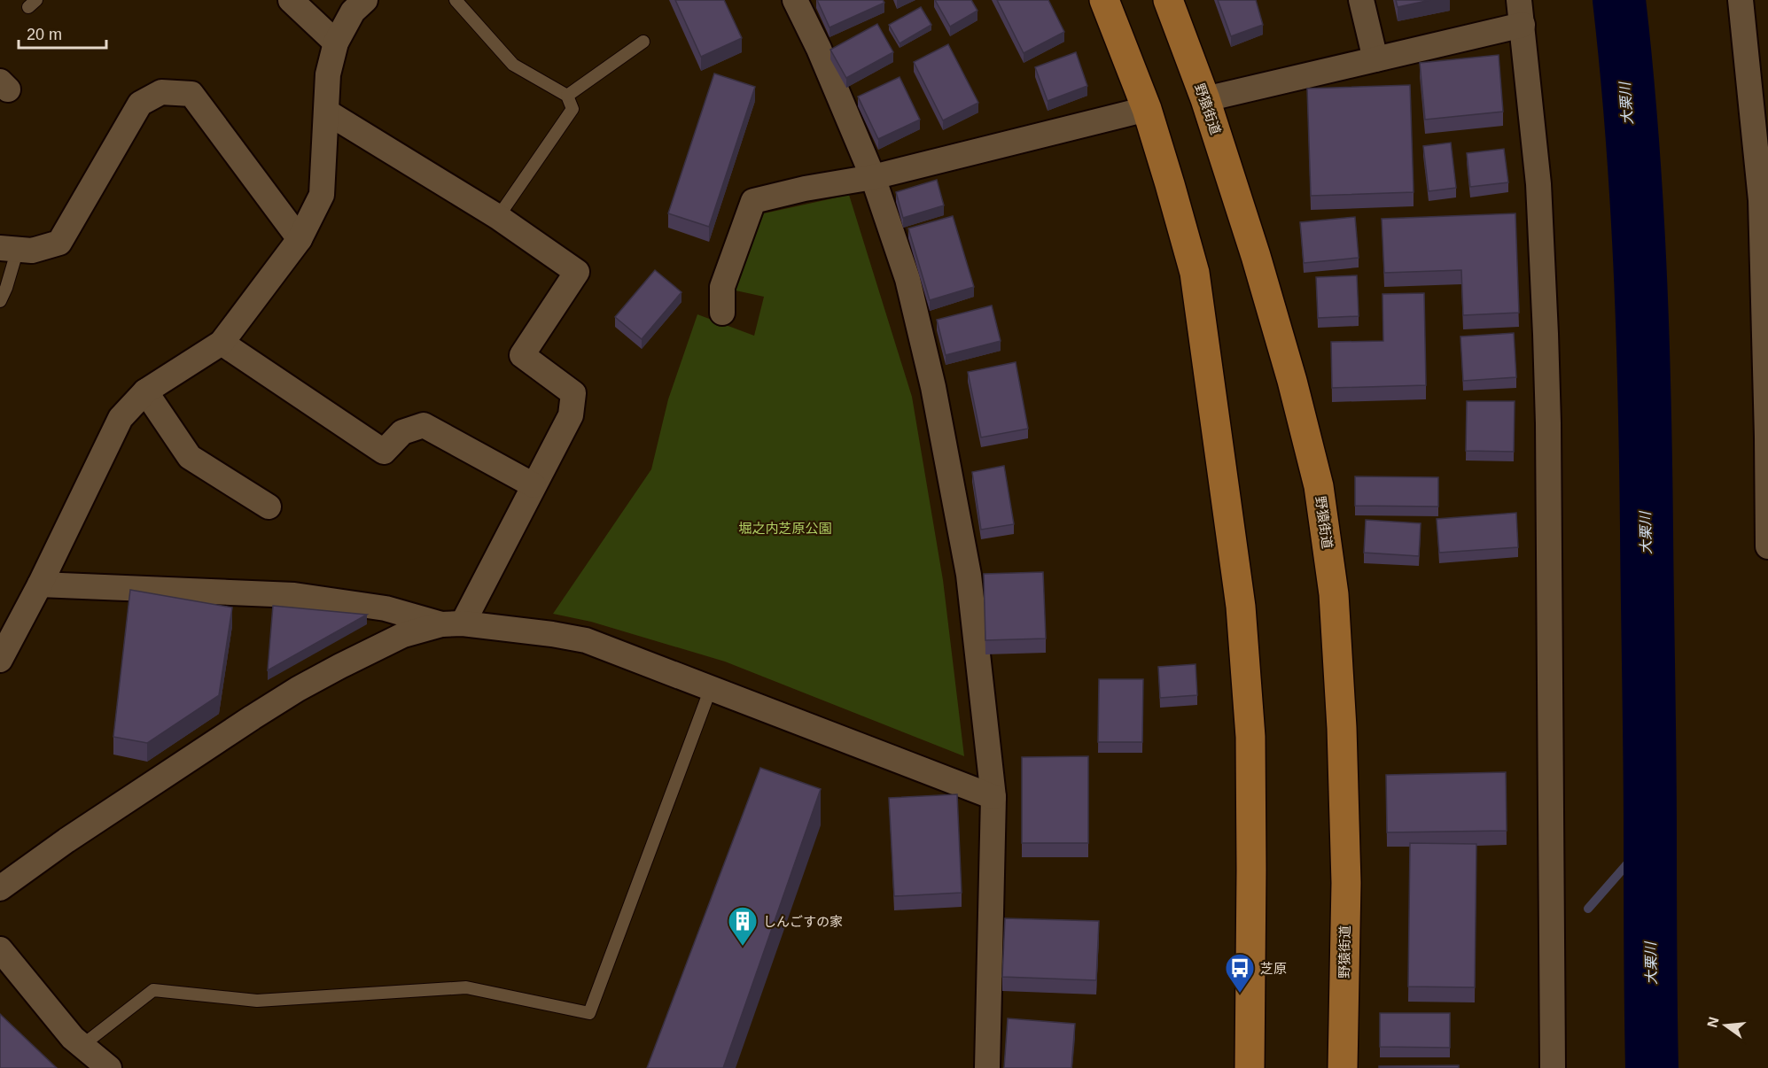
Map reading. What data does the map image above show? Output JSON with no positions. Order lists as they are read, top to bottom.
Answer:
{
  "streets": {
    "main road": ["野猿街道"]
  },
  "water": ["大栗川"],
  "parks": ["堀之内芝原公園"],
  "places": {
    "building": ["しんごすの家"],
    "bus stop": ["芝原"]
  },
  "scale_bar": "20 m",
  "north": "left"
}
